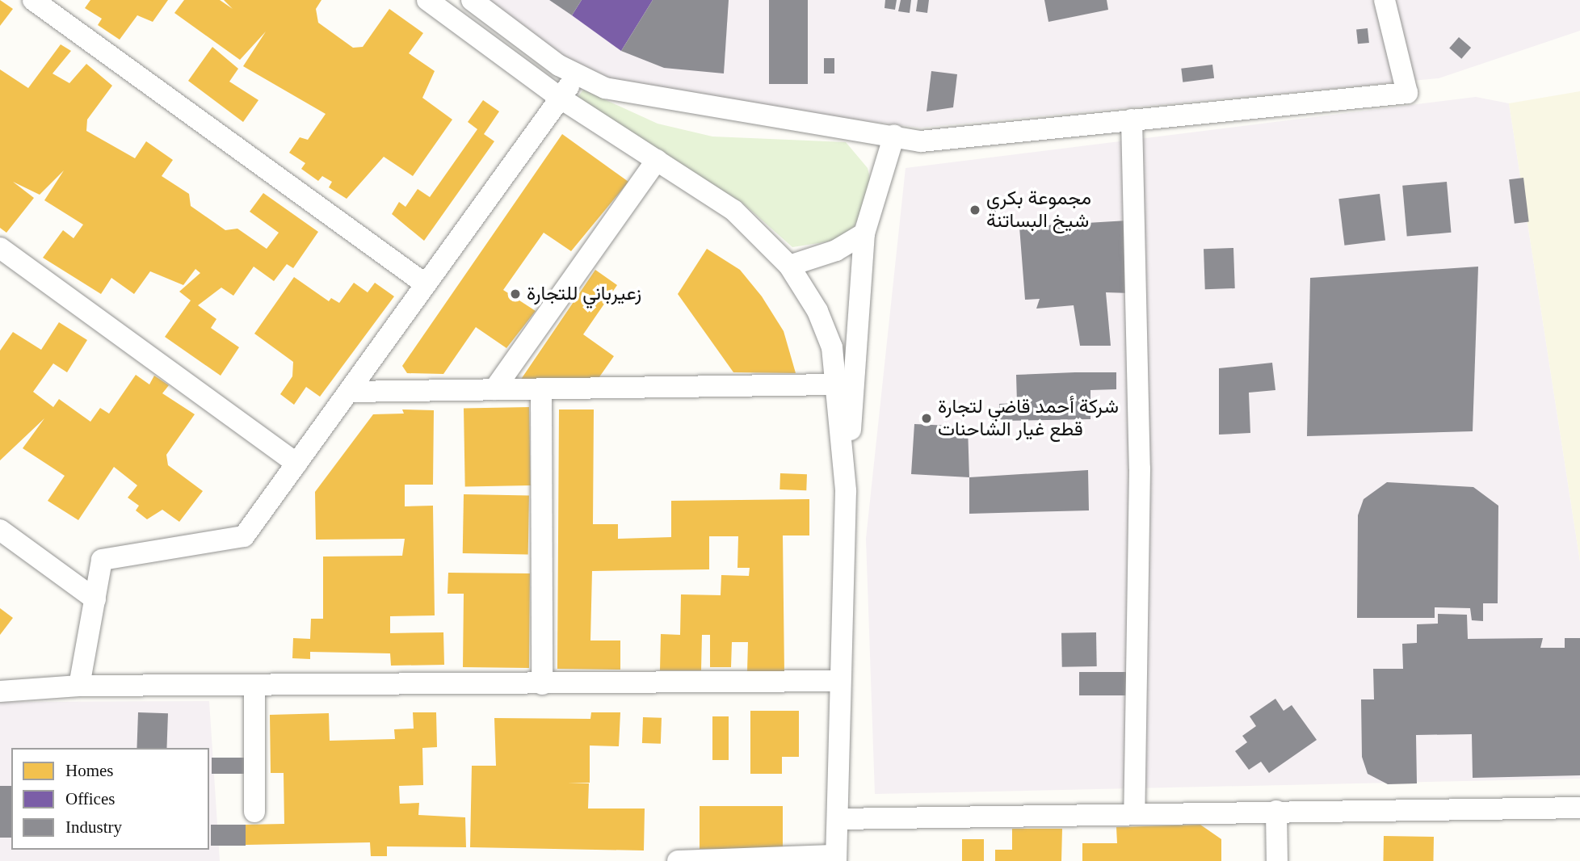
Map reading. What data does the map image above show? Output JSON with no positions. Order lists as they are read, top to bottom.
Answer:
{
  "places": ["مجموعة بكري شيخ البساتنة", "زعيرباني للتجارة", "شركة أحمد قاضي لتجارة قطع غيار الشاحنات"],
  "legend": ["Homes", "Offices", "Industry"]
}
